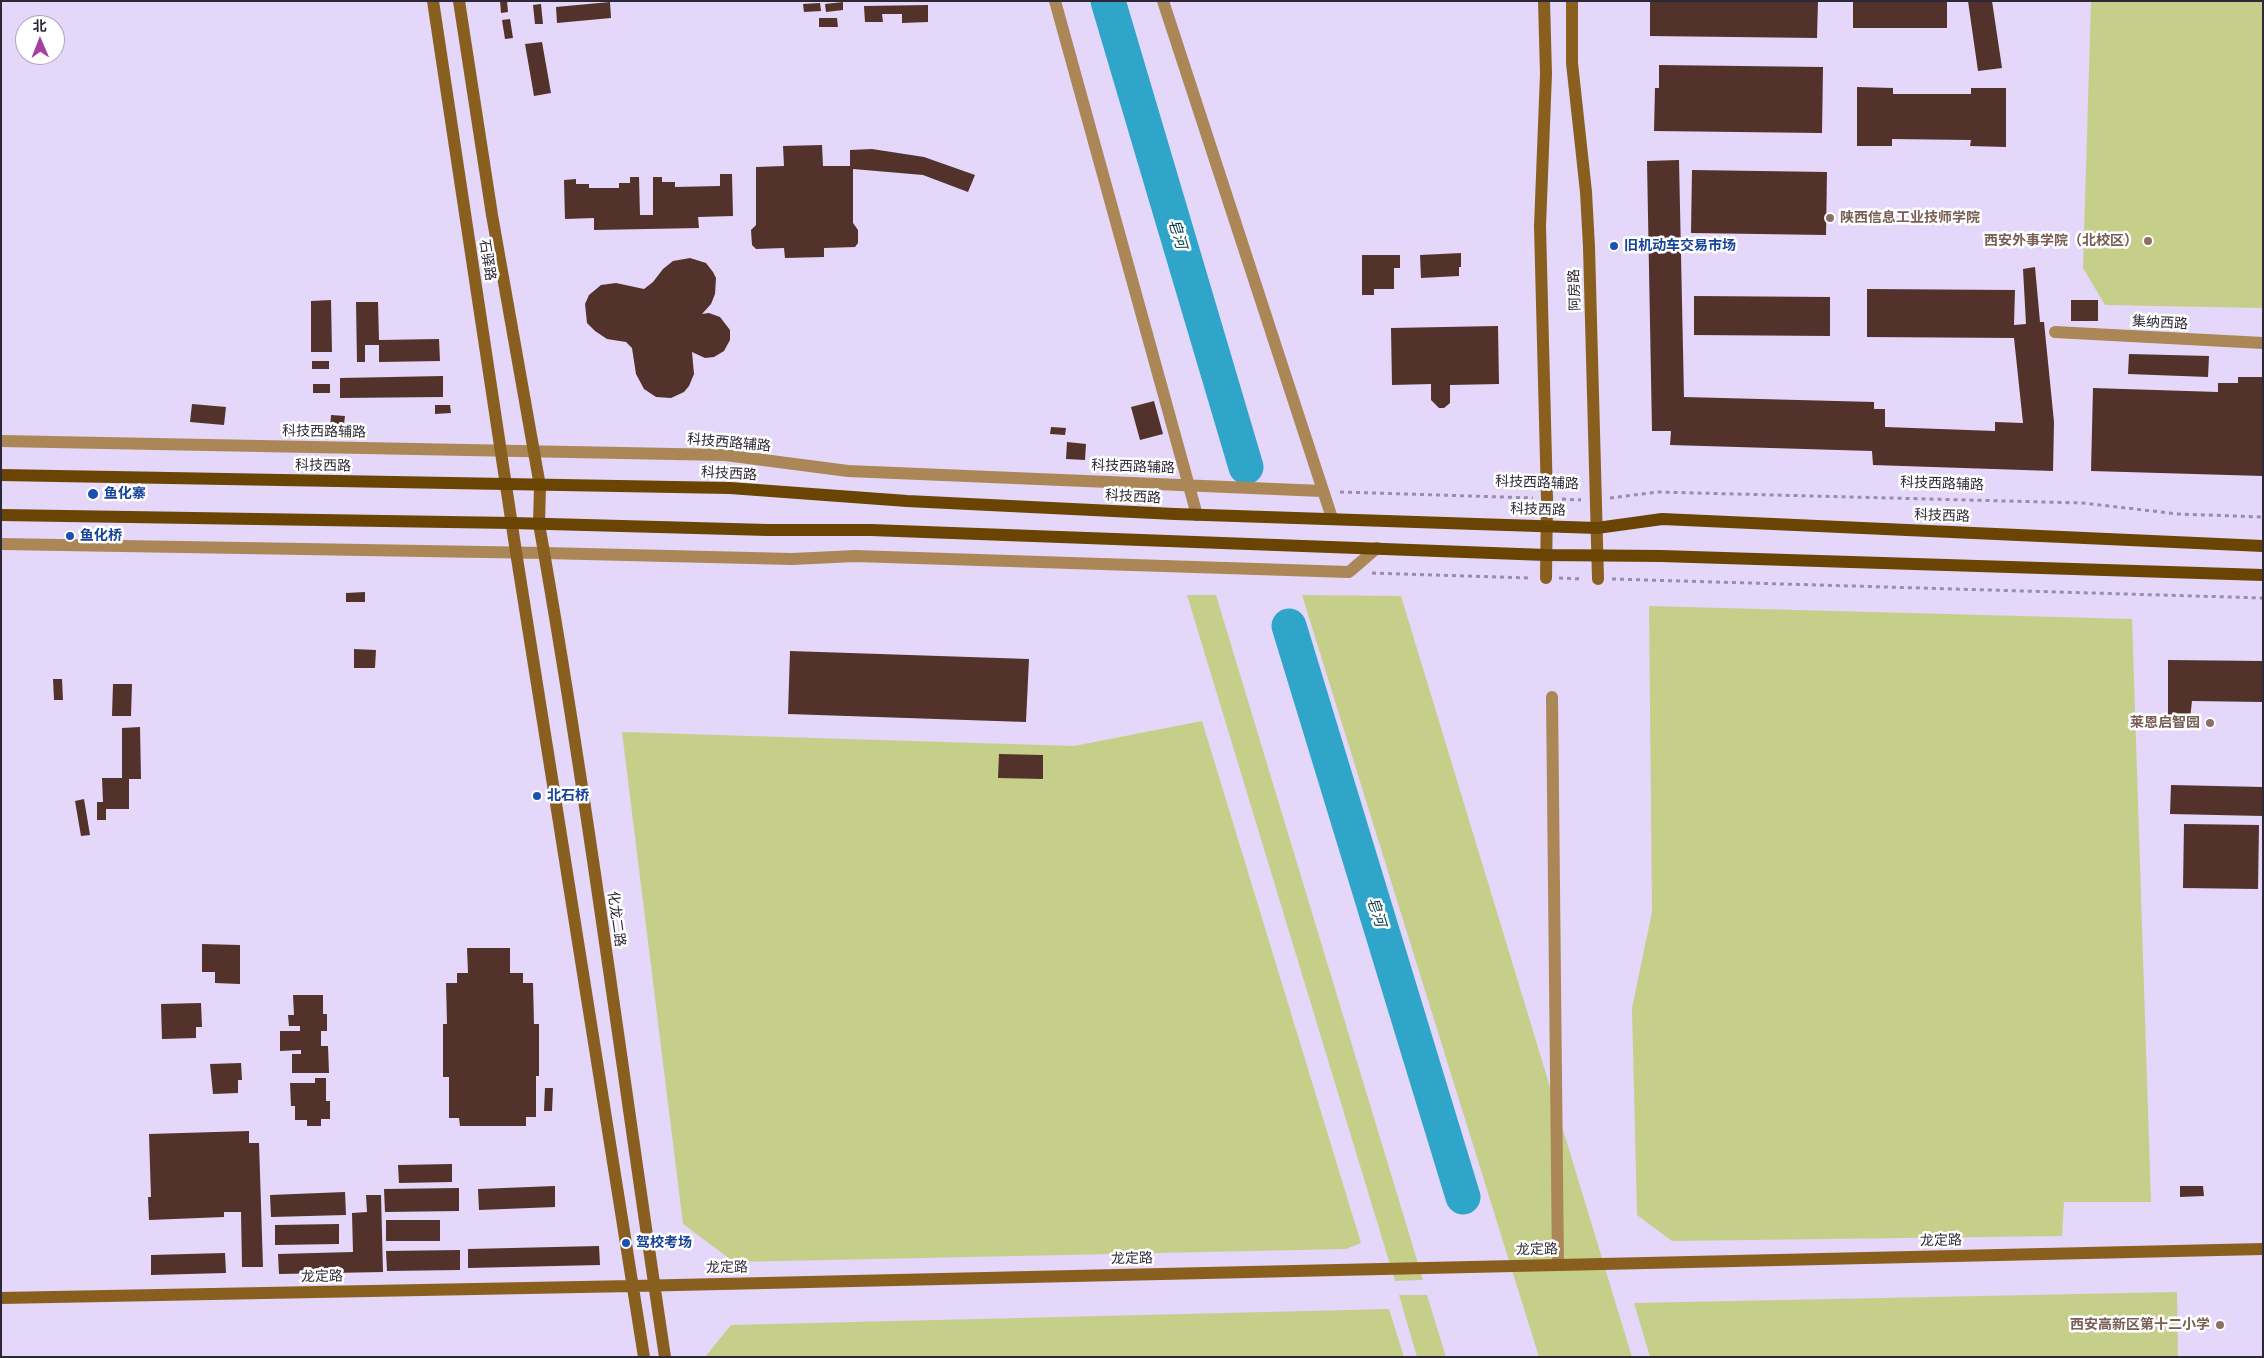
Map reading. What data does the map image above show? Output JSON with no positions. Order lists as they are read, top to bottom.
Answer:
{
  "streets": {
    "main road": ["科技西路"],
    "street": [
      "石驿路",
      "阿房路",
      "集纳西路",
      "科技西路辅路",
      "化龙二路",
      "龙定路"
    ]
  },
  "crossings": [
    ["石驿路", "科技西路辅路"],
    ["石驿路", "科技西路"],
    ["石驿路", "化龙二路"],
    ["阿房路", "科技西路辅路"],
    ["阿房路", "科技西路"],
    ["科技西路", "化龙二路"],
    ["化龙二路", "龙定路"]
  ],
  "water": ["皂河"],
  "places": [
    "陕西信息工业技师学院",
    "西安外事学院（北校区）",
    "旧机动车交易市场",
    "鱼化寨",
    "鱼化桥",
    "莱恩启智园",
    "北石桥",
    "驾校考场",
    "西安高新区第十二小学"
  ],
  "north": "top"
}
